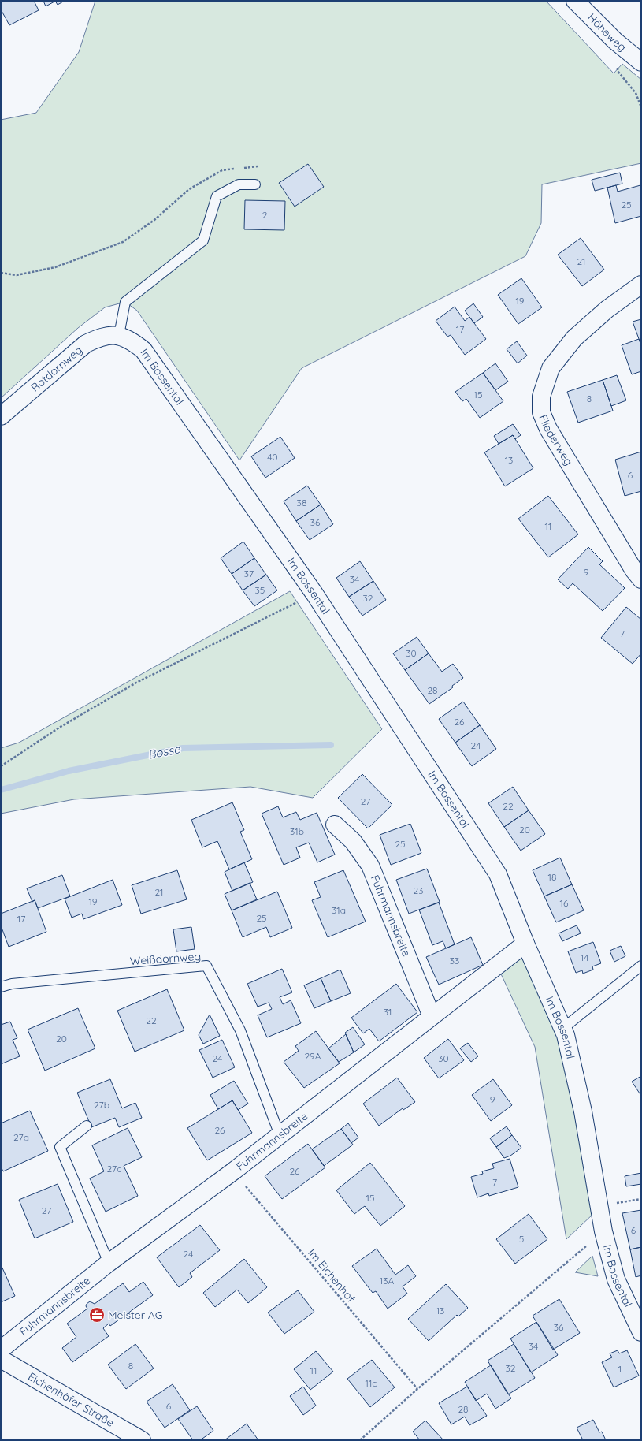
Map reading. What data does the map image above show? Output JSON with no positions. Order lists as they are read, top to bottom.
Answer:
{
  "streets": {
    "street": [
      "Höheweg",
      "Rotdornweg",
      "Im Bossental",
      "Fliederweg",
      "Fuhrmannsbreite",
      "Eichenhöfer Straße"
    ],
    "lane": ["Weißdornweg"],
    "path": ["Im Eichenhof"]
  },
  "crossings": [
    ["Rotdornweg", "Im Bossental"],
    ["Im Bossental", "Fuhrmannsbreite"],
    ["Fuhrmannsbreite", "Weißdornweg"],
    ["Fuhrmannsbreite", "Im Eichenhof"]
  ],
  "water": ["Bosse"],
  "places": {
    "office": ["Meister AG"]
  },
  "house_numbers": [
    "25",
    "2",
    "21",
    "19",
    "17",
    "15",
    "8",
    "40",
    "13",
    "6",
    "38",
    "36",
    "11",
    "9",
    "37",
    "34",
    "35",
    "32",
    "7",
    "30",
    "28",
    "26",
    "24",
    "27",
    "22",
    "20",
    "31b",
    "25",
    "18",
    "23",
    "21",
    "19",
    "16",
    "31a",
    "25",
    "17",
    "14",
    "33",
    "31",
    "22",
    "20",
    "29A",
    "24",
    "30",
    "9",
    "27b",
    "26",
    "27a",
    "27c",
    "26",
    "7",
    "15",
    "27",
    "6",
    "5",
    "24",
    "13A",
    "13",
    "36",
    "34",
    "8",
    "32",
    "1",
    "11",
    "11c",
    "6",
    "28"
  ]
}
